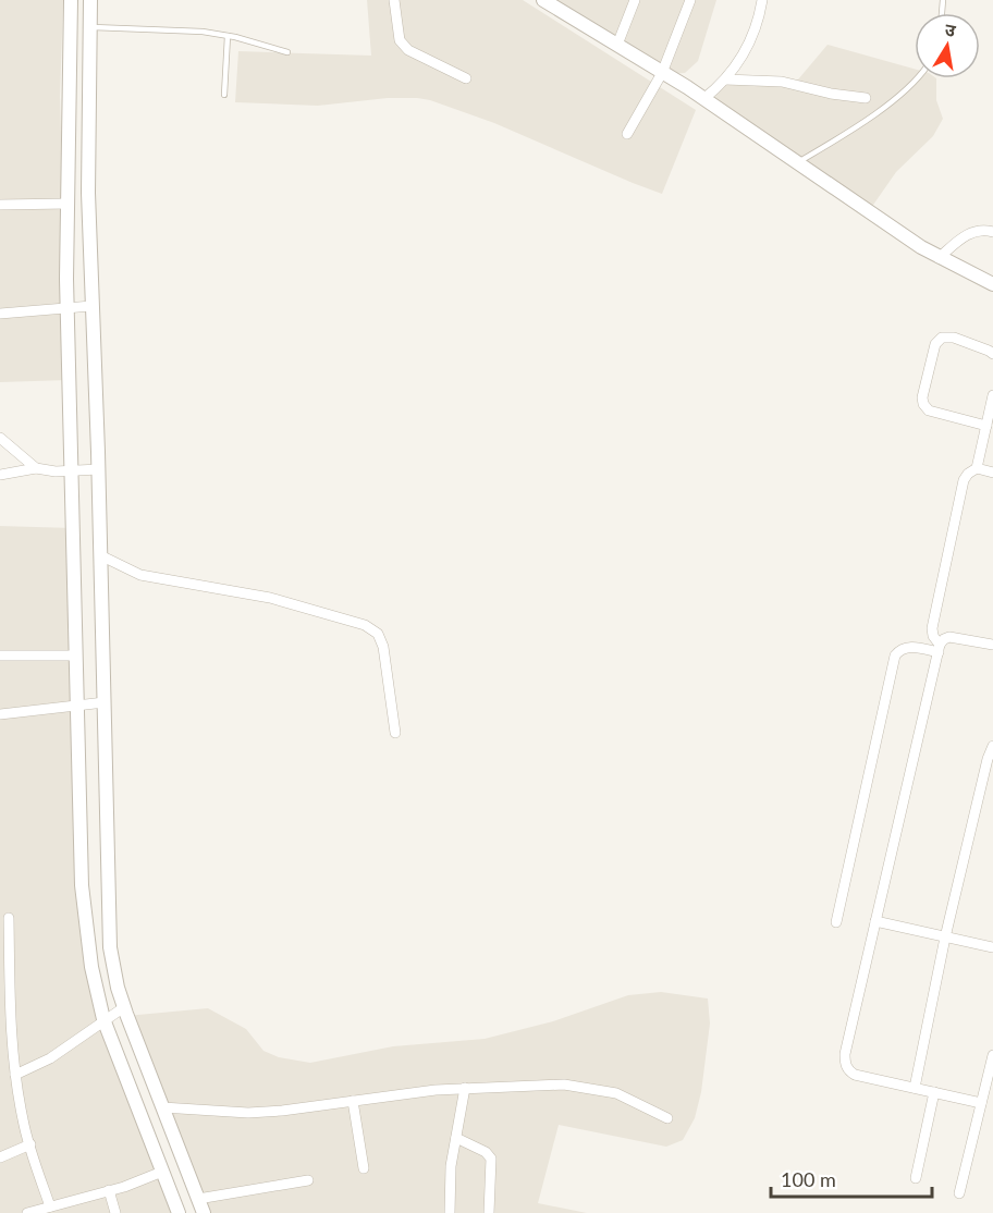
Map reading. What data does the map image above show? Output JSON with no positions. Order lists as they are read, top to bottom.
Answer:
{
  "scale_bar": "100 m",
  "north": "top"
}
